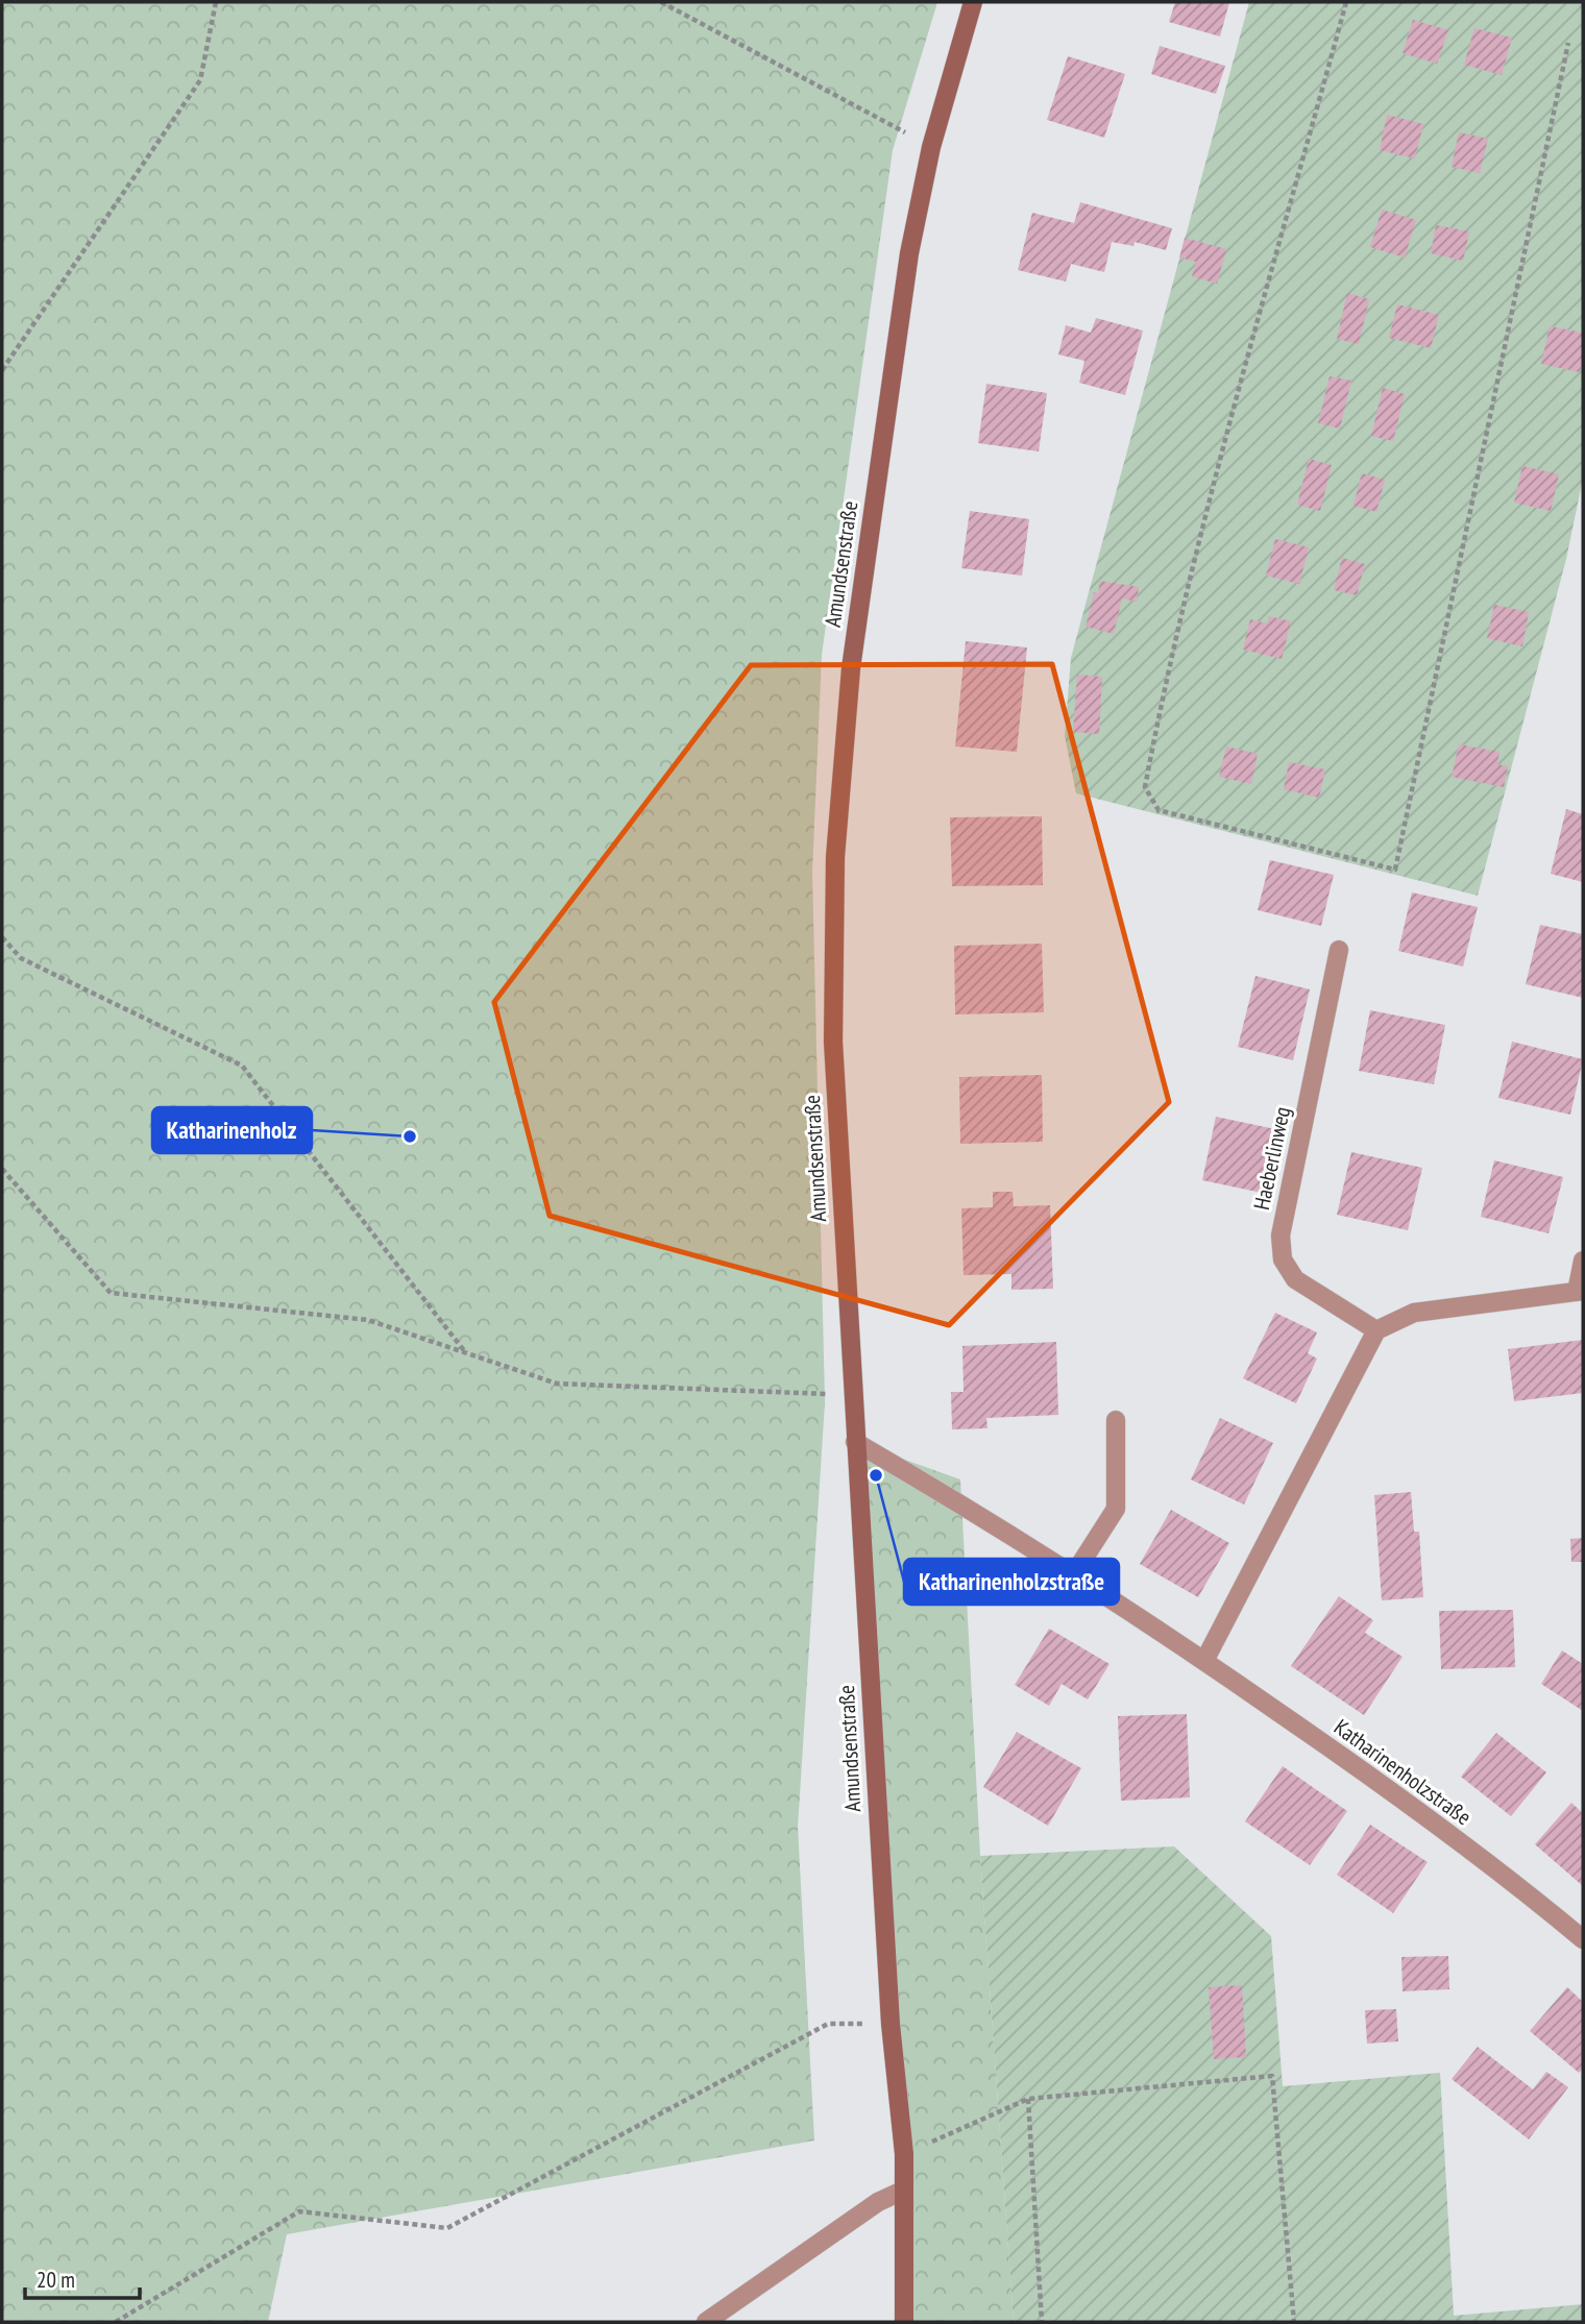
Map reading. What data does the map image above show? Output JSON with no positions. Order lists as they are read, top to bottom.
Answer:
{
  "streets": {
    "street": ["Amundsenstraße", "Haeberlinweg", "Katharinenholzstraße"]
  },
  "crossings": [
    ["Amundsenstraße", "Katharinenholzstraße"]
  ],
  "places": ["Katharinenholz", "Katharinenholzstraße"],
  "scale_bar": "20 m"
}
